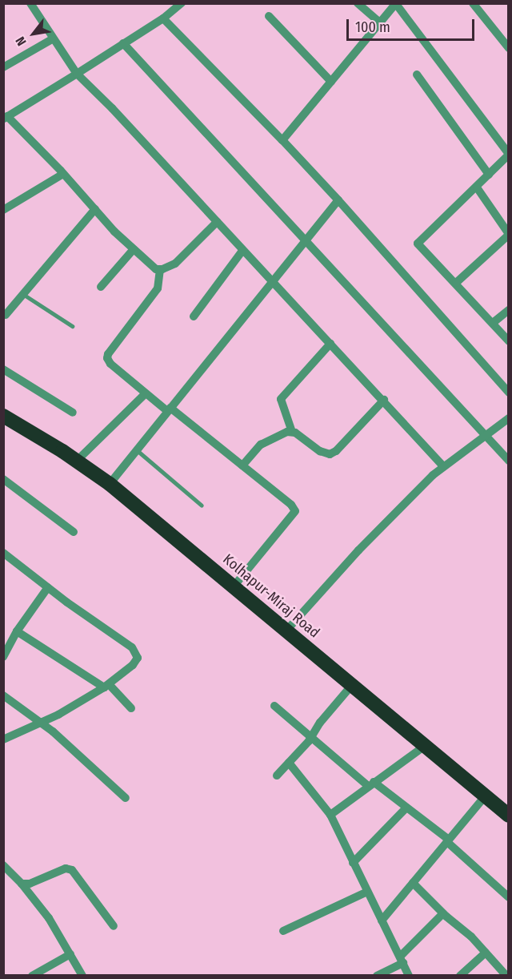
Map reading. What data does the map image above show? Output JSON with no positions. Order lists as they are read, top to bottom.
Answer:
{
  "streets": {
    "highway": ["Kolhapur-Miraj Road"]
  },
  "scale_bar": "100 m",
  "north": "bottom left"
}
